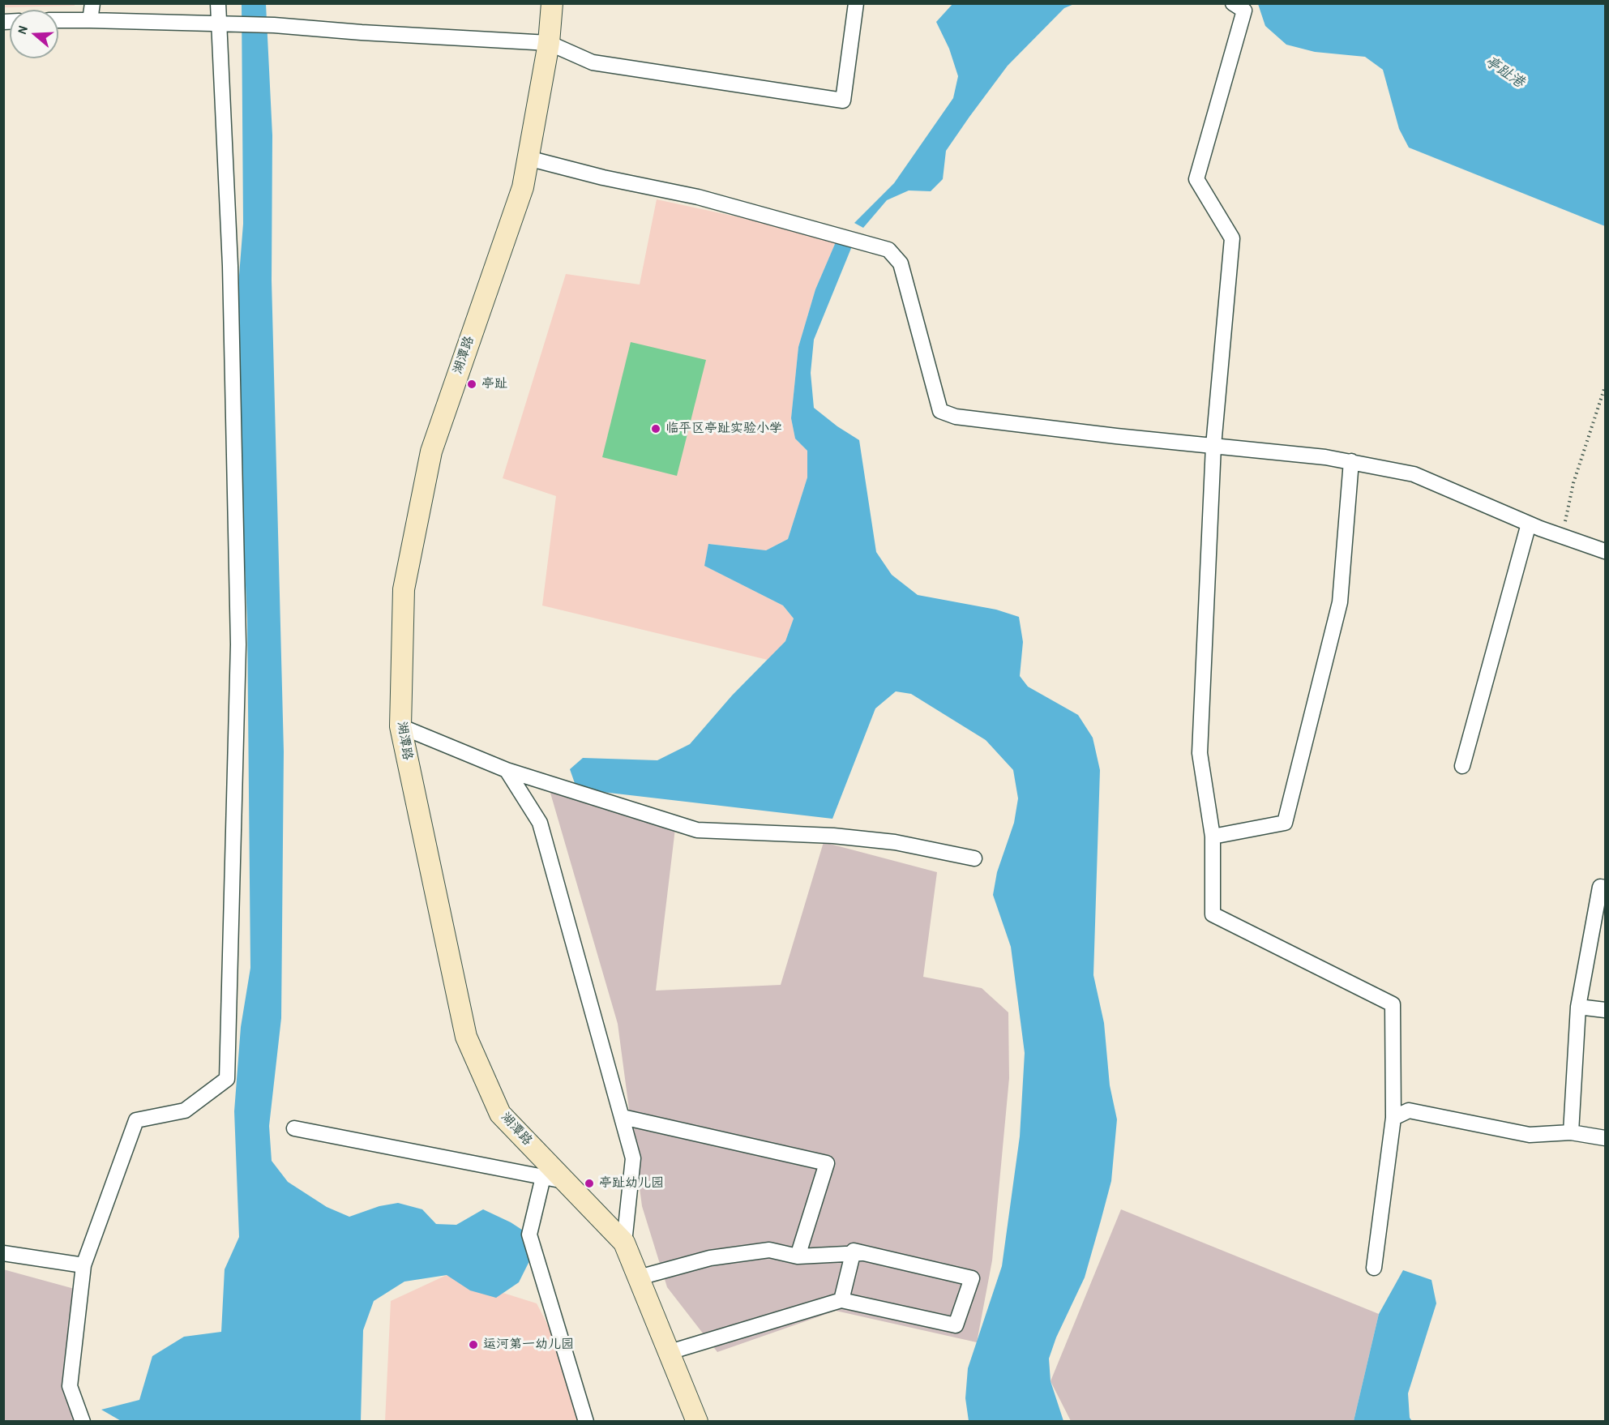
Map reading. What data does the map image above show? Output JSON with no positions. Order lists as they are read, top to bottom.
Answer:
{
  "streets": {
    "street": ["湖潭路"]
  },
  "water": ["亭趾港"],
  "places": [
    "亭趾",
    "临平区亭趾实验小学",
    "亭趾幼儿园",
    "运河第一幼儿园"
  ],
  "north": "left"
}
